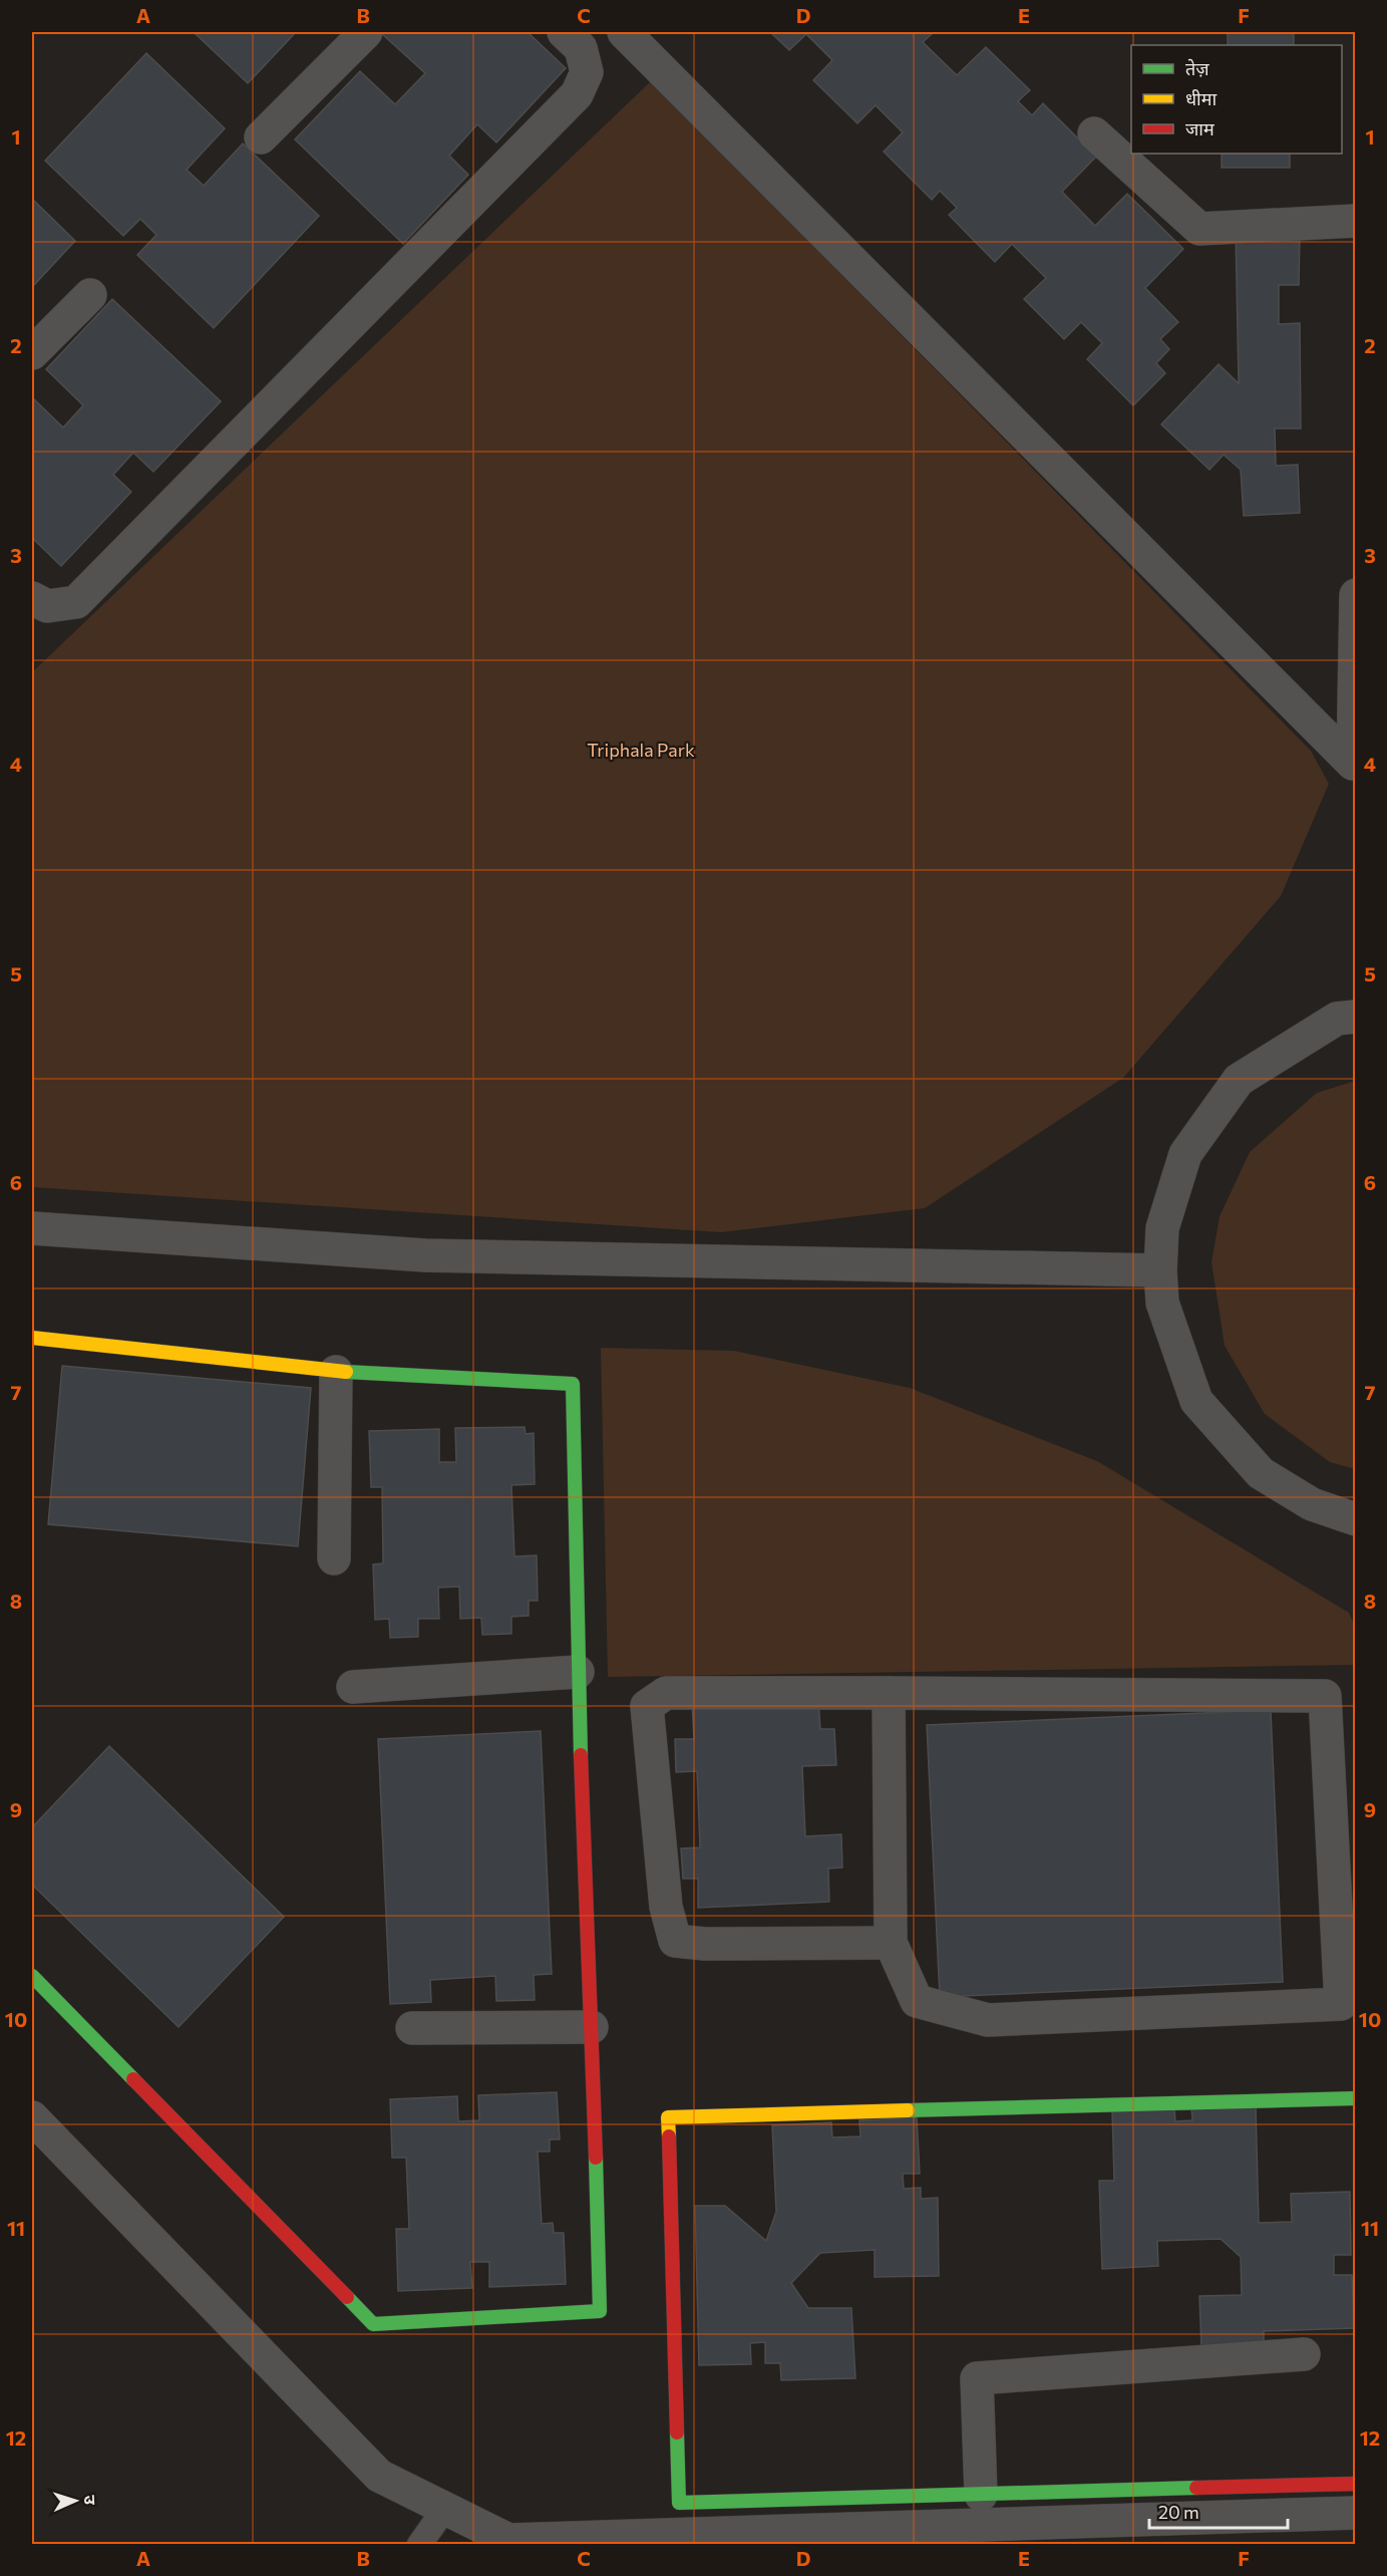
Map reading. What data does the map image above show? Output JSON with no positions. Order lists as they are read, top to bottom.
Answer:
{
  "parks": ["Triphala Park"],
  "legend": ["तेज़", "धीमा", "जाम"],
  "scale_bar": "20 m",
  "north": "right",
  "grid": {
    "columns": [
      "A",
      "B",
      "C",
      "D",
      "E",
      "F"
    ],
    "rows": [
      "1",
      "2",
      "3",
      "4",
      "5",
      "6",
      "7",
      "8",
      "9",
      "10",
      "11",
      "12"
    ]
  }
}
